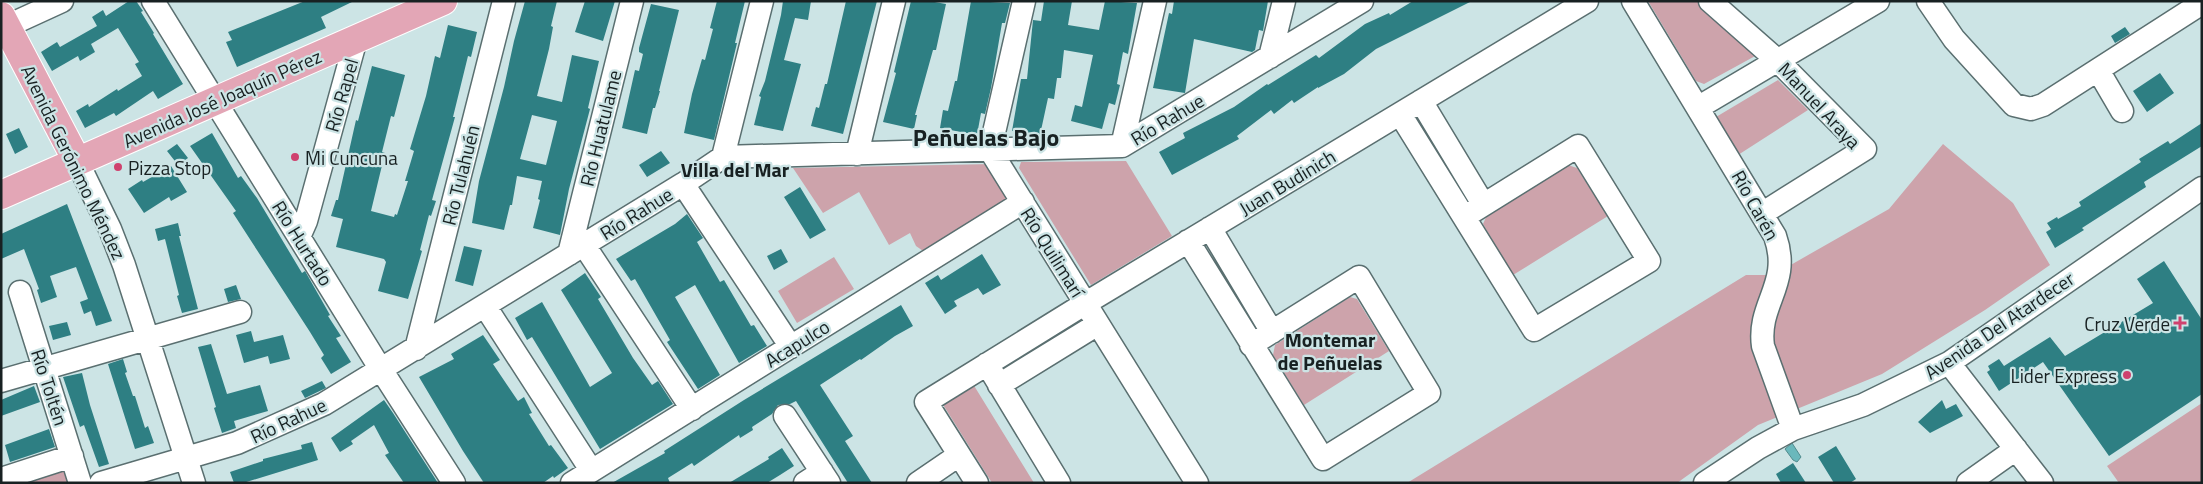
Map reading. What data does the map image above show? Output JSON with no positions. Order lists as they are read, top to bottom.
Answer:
{
  "streets": {
    "main road": ["Avenida José Joaquín Pérez", "Avenida Gerónimo Méndez"],
    "street": [
      "Río Rapel",
      "Manuel Araya",
      "Río Rahue",
      "Río Huatulame",
      "Río Tulahuén",
      "Juan Budinich",
      "Río Carén",
      "Río Hurtado",
      "Río Quilimarí",
      "Avenida Del Atardecer",
      "Acapulco",
      "Río Toltén"
    ]
  },
  "crossings": [
    ["Río Rapel", "Avenida José Joaquín Pérez"],
    ["Río Rapel", "Río Hurtado"],
    ["Avenida José Joaquín Pérez", "Avenida Gerónimo Méndez"],
    ["Avenida José Joaquín Pérez", "Río Hurtado"],
    ["Manuel Araya", "Río Carén"],
    ["Río Rahue", "Río Huatulame"],
    ["Río Rahue", "Avenida Gerónimo Méndez"],
    ["Río Rahue", "Río Tulahuén"],
    ["Río Rahue", "Río Hurtado"],
    ["Río Rahue", "Río Quilimarí"],
    ["Juan Budinich", "Río Quilimarí"],
    ["Río Carén", "Avenida Del Atardecer"],
    ["Río Quilimarí", "Acapulco"]
  ],
  "districts": ["Peñuelas Bajo", "Villa del Mar", "Montemar de Peñuelas"],
  "places": {
    "other": ["Mi Cuncuna", "Pizza Stop", "Lider Express"],
    "health": ["Cruz Verde"]
  }
}
